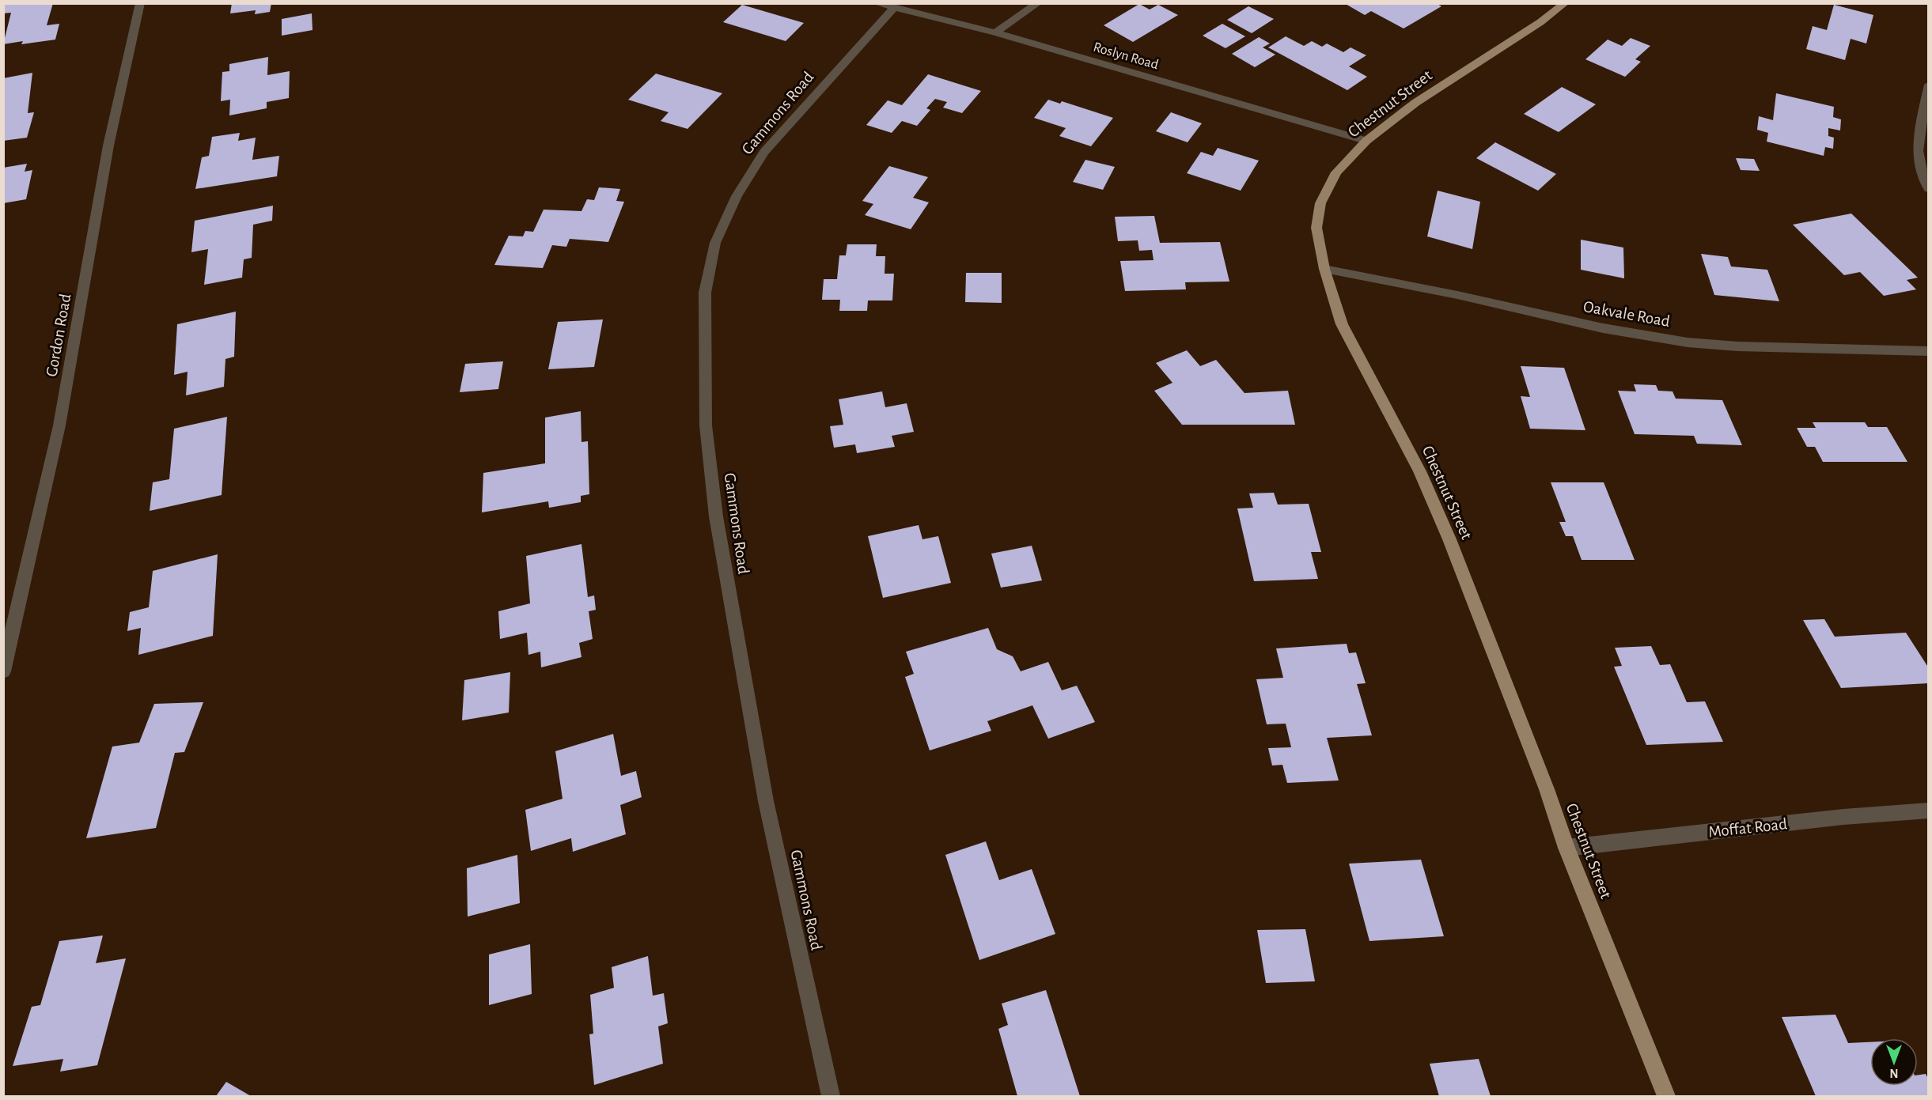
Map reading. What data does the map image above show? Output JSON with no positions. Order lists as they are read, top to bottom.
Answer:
{
  "streets": {
    "main road": ["Chestnut Street"],
    "street": [
      "Roslyn Road",
      "Gammons Road",
      "Oakvale Road",
      "Gordon Road",
      "Moffat Road"
    ]
  },
  "crossings": [
    ["Roslyn Road", "Chestnut Street"],
    ["Roslyn Road", "Gammons Road"],
    ["Chestnut Street", "Oakvale Road"],
    ["Chestnut Street", "Moffat Road"]
  ],
  "north": "bottom"
}
